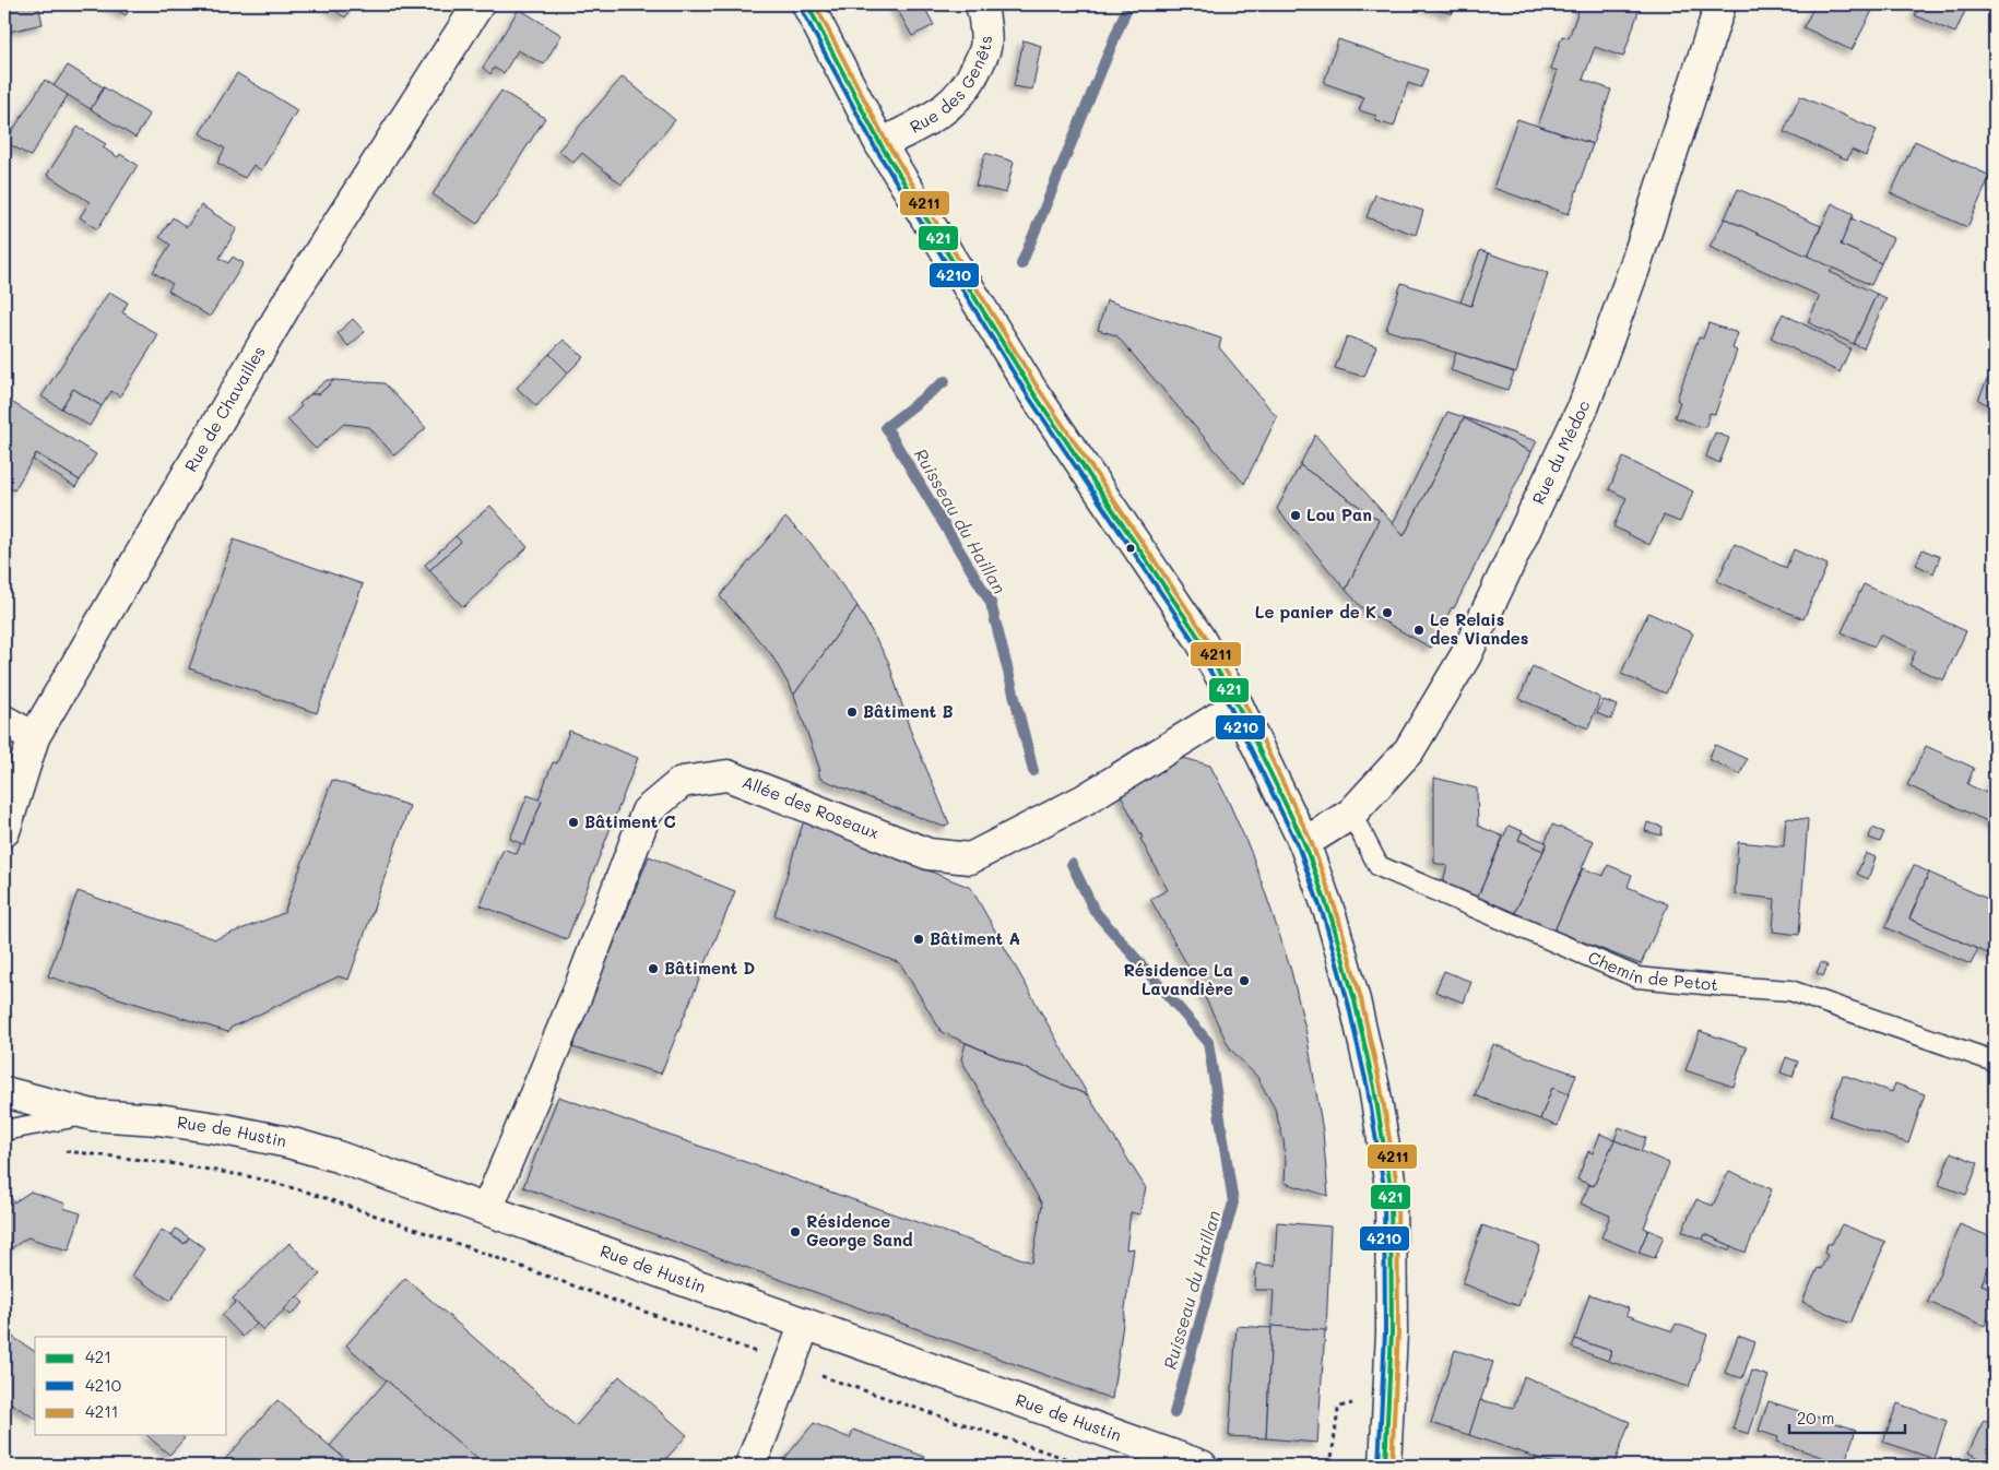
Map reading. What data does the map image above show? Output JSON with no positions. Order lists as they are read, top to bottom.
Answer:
{
  "streets": {
    "street": [
      "Rue des Genêts",
      "Rue de Chavailles",
      "Rue du Médoc",
      "Allée des Roseaux",
      "Rue de Hustin"
    ],
    "lane": ["Chemin de Petot"]
  },
  "crossings": [
    ["Rue du Médoc", "Chemin de Petot"],
    ["Allée des Roseaux", "Rue de Hustin"]
  ],
  "water": ["Ruisseau du Haillan"],
  "places": [
    "Lou Pan",
    "Le panier de K",
    "Le Relais des Viandes",
    "Bâtiment B",
    "Bâtiment C",
    "Bâtiment A",
    "Bâtiment D",
    "Résidence La Lavandière",
    "Résidence George Sand"
  ],
  "lines": ["transit line 421", "transit line 4211", "transit line 4210"],
  "legend": ["421", "4210", "4211"],
  "scale_bar": "20 m"
}
